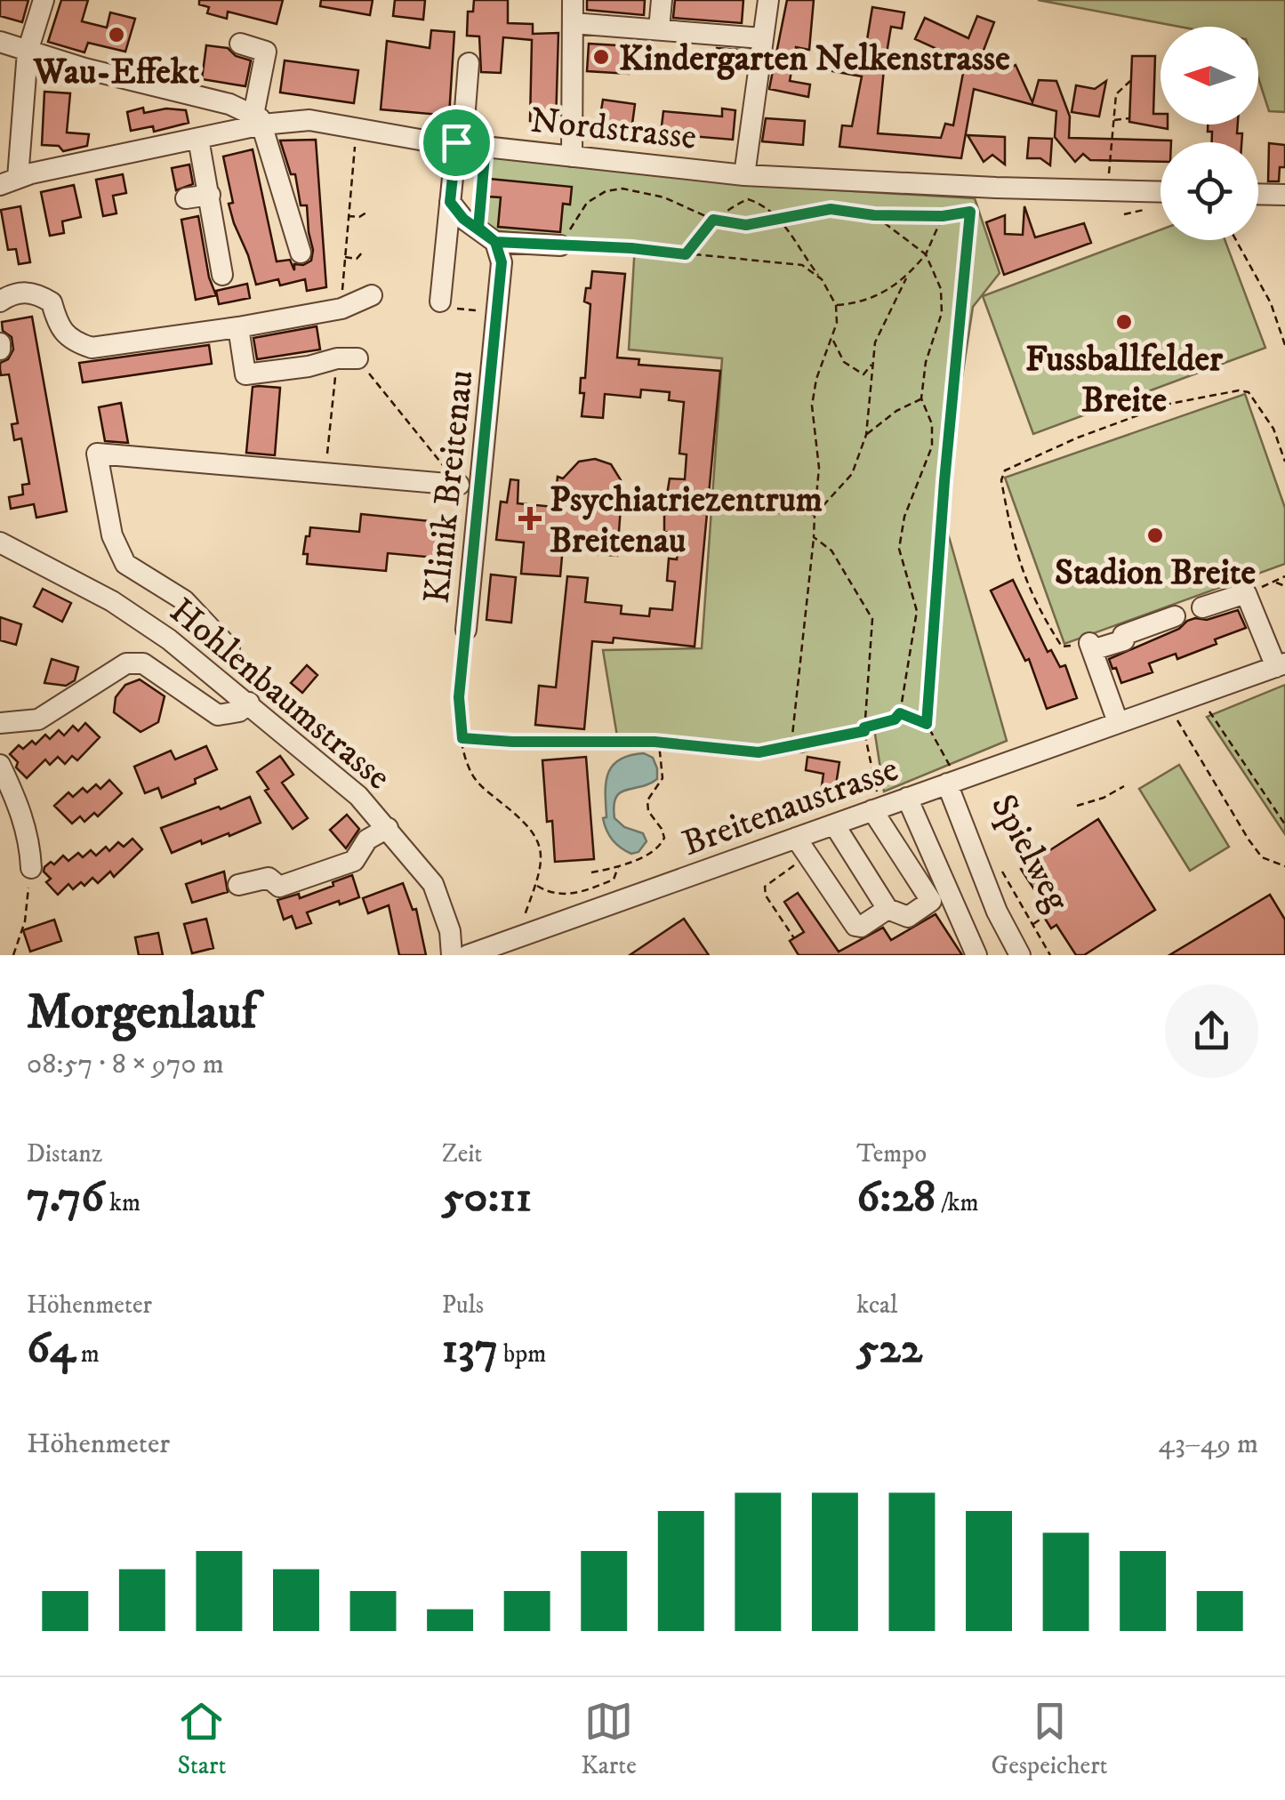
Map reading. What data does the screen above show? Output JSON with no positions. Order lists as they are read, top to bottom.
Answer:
{
  "streets": {
    "street": [
      "Nordstrasse",
      "Klinik Breitenau",
      "Hohlenbaumstrasse",
      "Breitenaustrasse",
      "Spielweg"
    ]
  },
  "crossings": [
    ["Klinik Breitenau", "Breitenaustrasse"],
    ["Breitenaustrasse", "Spielweg"]
  ],
  "places": {
    "other": [
      "Wau-Effekt",
      "Kindergarten Nelkenstrasse",
      "Fussballfelder Breite",
      "Stadion Breite"
    ],
    "health": ["Psychiatriezentrum Breitenau"]
  },
  "north": "left",
  "page": {
    "heading": ["Morgenlauf", "08:57 · 8 × 970 m"],
    "stats": [
      ["Distanz", "7.76 km"],
      ["Zeit", "50:11"],
      ["Tempo", "6:28 /km"],
      ["Höhenmeter", "64 m"],
      ["Puls", "137 bpm"],
      ["kcal", "522"]
    ],
    "chart": ["Höhenmeter", "43–49 m"],
    "tabs": ["Start", "Karte", "Gespeichert"]
  }
}
